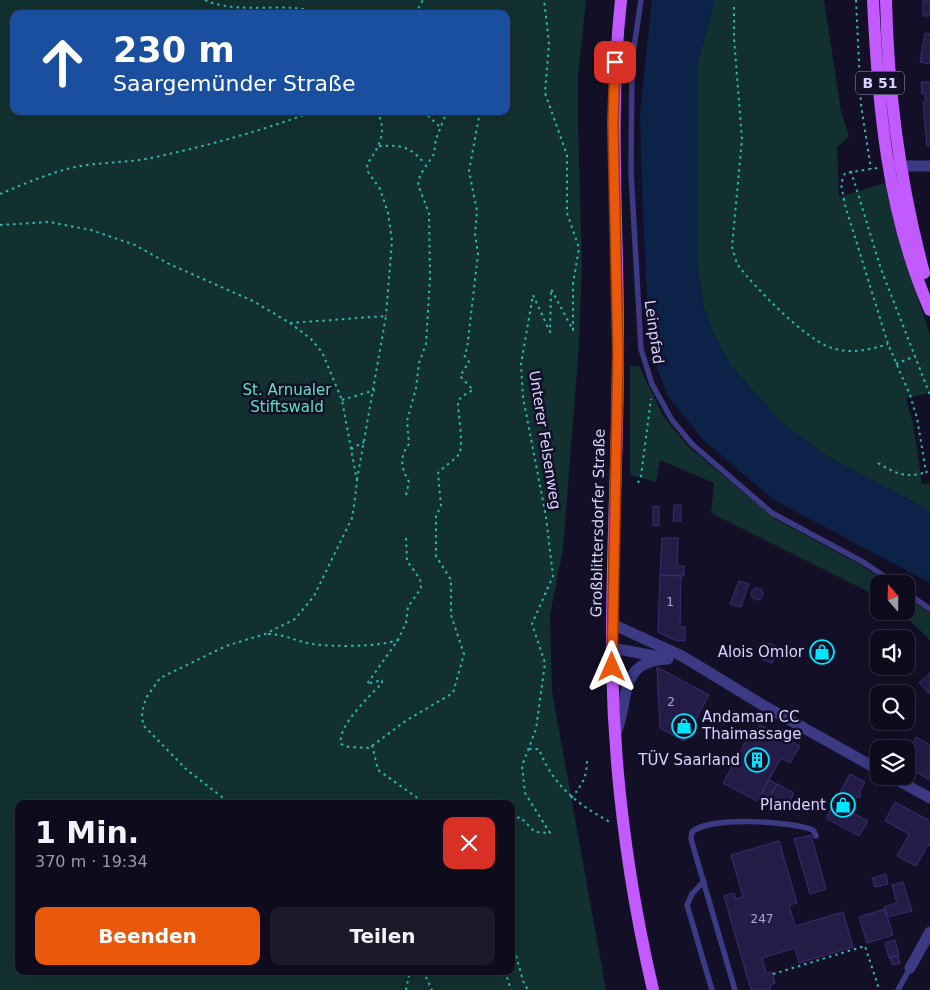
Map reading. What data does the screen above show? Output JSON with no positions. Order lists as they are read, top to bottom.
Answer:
{
  "streets": {
    "main road": ["B 51", "Großblittersdorfer Straße"],
    "lane": ["Leinpfad"],
    "path": ["Unterer Felsenweg"]
  },
  "parks": ["St. Arnualer Stiftswald"],
  "places": {
    "shop": ["Alois Omlor", "Andaman CC Thaimassage", "Plandent"],
    "building": ["TÜV Saarland"]
  },
  "house_numbers": ["1", "2", "247"],
  "north": "top",
  "page": {
    "turn": ["230 m", "Saargemünder Straße"],
    "heading": ["1 Min.", "370 m · 19:34"],
    "buttons": ["Beenden", "Teilen"]
  }
}
